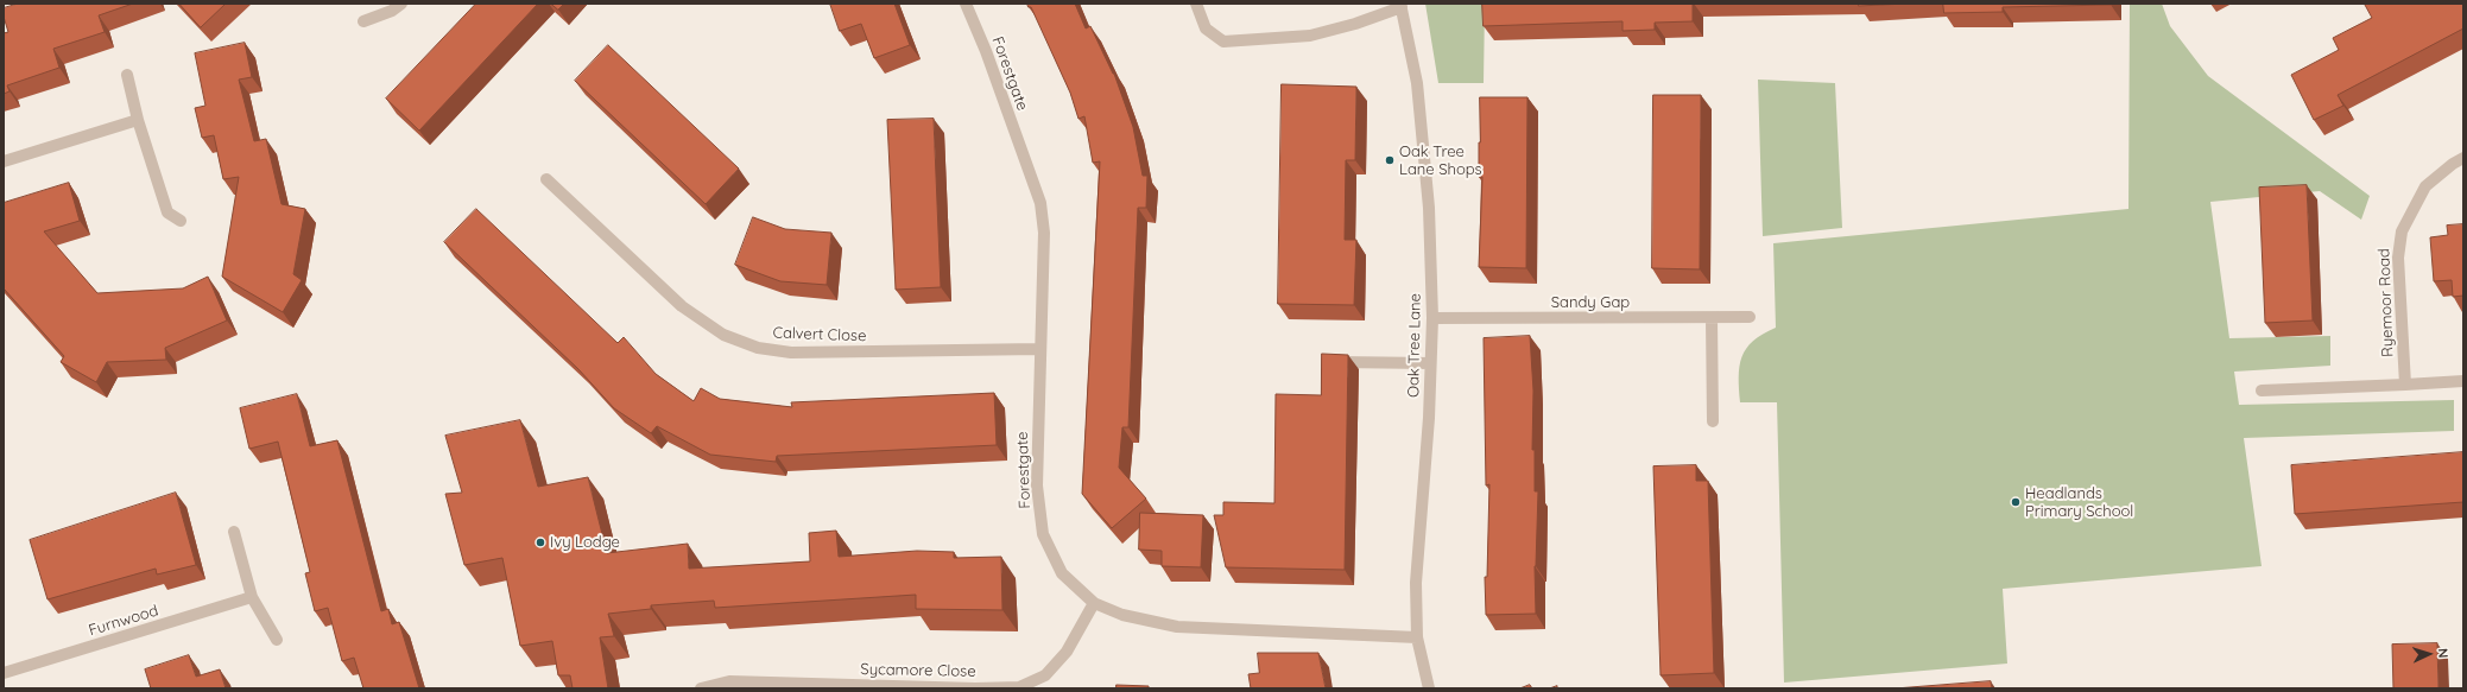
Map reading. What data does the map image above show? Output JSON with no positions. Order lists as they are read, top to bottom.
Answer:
{
  "streets": {
    "street": [
      "Forestgate",
      "Sandy Gap",
      "Ryemoor Road",
      "Calvert Close",
      "Oak Tree Lane",
      "Furnwood",
      "Sycamore Close"
    ]
  },
  "crossings": [
    ["Forestgate", "Calvert Close"],
    ["Forestgate", "Oak Tree Lane"],
    ["Forestgate", "Sycamore Close"],
    ["Sandy Gap", "Oak Tree Lane"]
  ],
  "places": ["Oak Tree Lane Shops", "Headlands Primary School", "Ivy Lodge"],
  "north": "right"
}
